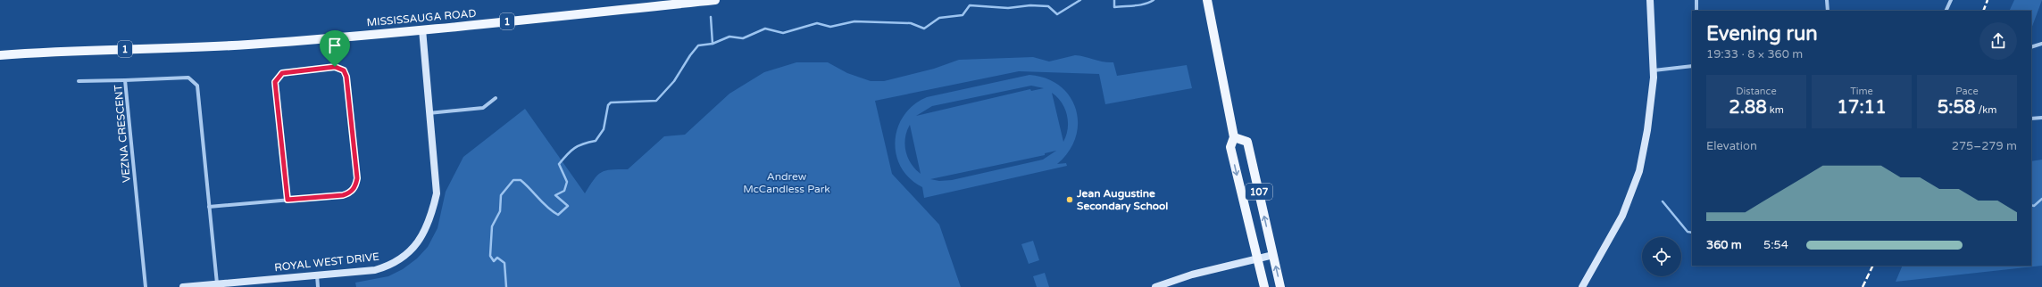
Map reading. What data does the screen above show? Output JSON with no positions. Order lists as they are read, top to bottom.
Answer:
{
  "streets": {
    "main road": ["MISSISSAUGA ROAD", "1", "107"],
    "street": ["VEZNA CRESCENT", "ROYAL WEST DRIVE"]
  },
  "crossings": [
    ["MISSISSAUGA ROAD", "ROYAL WEST DRIVE"],
    ["VEZNA CRESCENT", "ROYAL WEST DRIVE"]
  ],
  "parks": ["Andrew McCandless Park"],
  "places": ["Jean Augustine Secondary School"],
  "page": {
    "heading": ["Evening run", "19:33 · 8 × 360 m"],
    "stats": [
      ["Distance", "2.88 km"],
      ["Time", "17:11"],
      ["Pace", "5:58 /km"]
    ],
    "chart": ["Elevation", "275–279 m"],
    "list": [
      {
        "name": "360 m",
        "note": "5:54"
      }
    ]
  }
}
